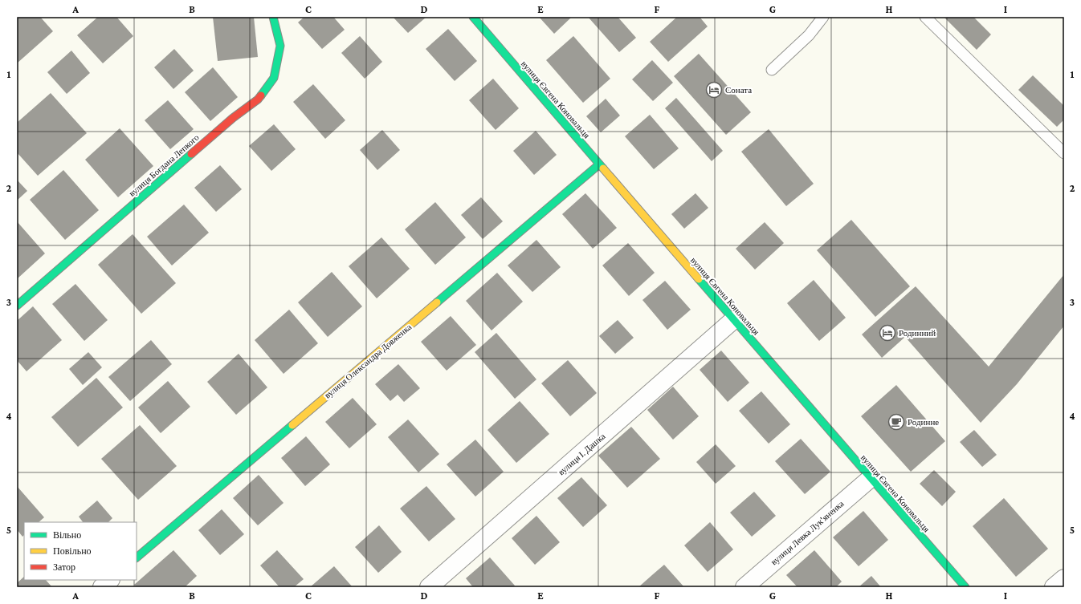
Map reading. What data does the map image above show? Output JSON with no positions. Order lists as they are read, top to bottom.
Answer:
{
  "streets": {
    "street": [
      "вулиця Євгена Коновальця",
      "вулиця Богдана Лепкого",
      "вулиця Олександра Довженка",
      "вулиця І. Дашка",
      "вулиця Левка Лук'яненка"
    ]
  },
  "crossings": [
    ["вулиця Євгена Коновальця", "вулиця Олександра Довженка"],
    ["вулиця Євгена Коновальця", "вулиця І. Дашка"],
    ["вулиця Євгена Коновальця", "вулиця Левка Лук'яненка"]
  ],
  "places": {
    "hotel": ["Соната", "Родинний"],
    "cafe": ["Родинне"]
  },
  "legend": ["Вільно", "Повільно", "Затор"],
  "grid": {
    "columns": [
      "A",
      "B",
      "C",
      "D",
      "E",
      "F",
      "G",
      "H",
      "I"
    ],
    "rows": [
      "1",
      "2",
      "3",
      "4",
      "5"
    ]
  }
}
